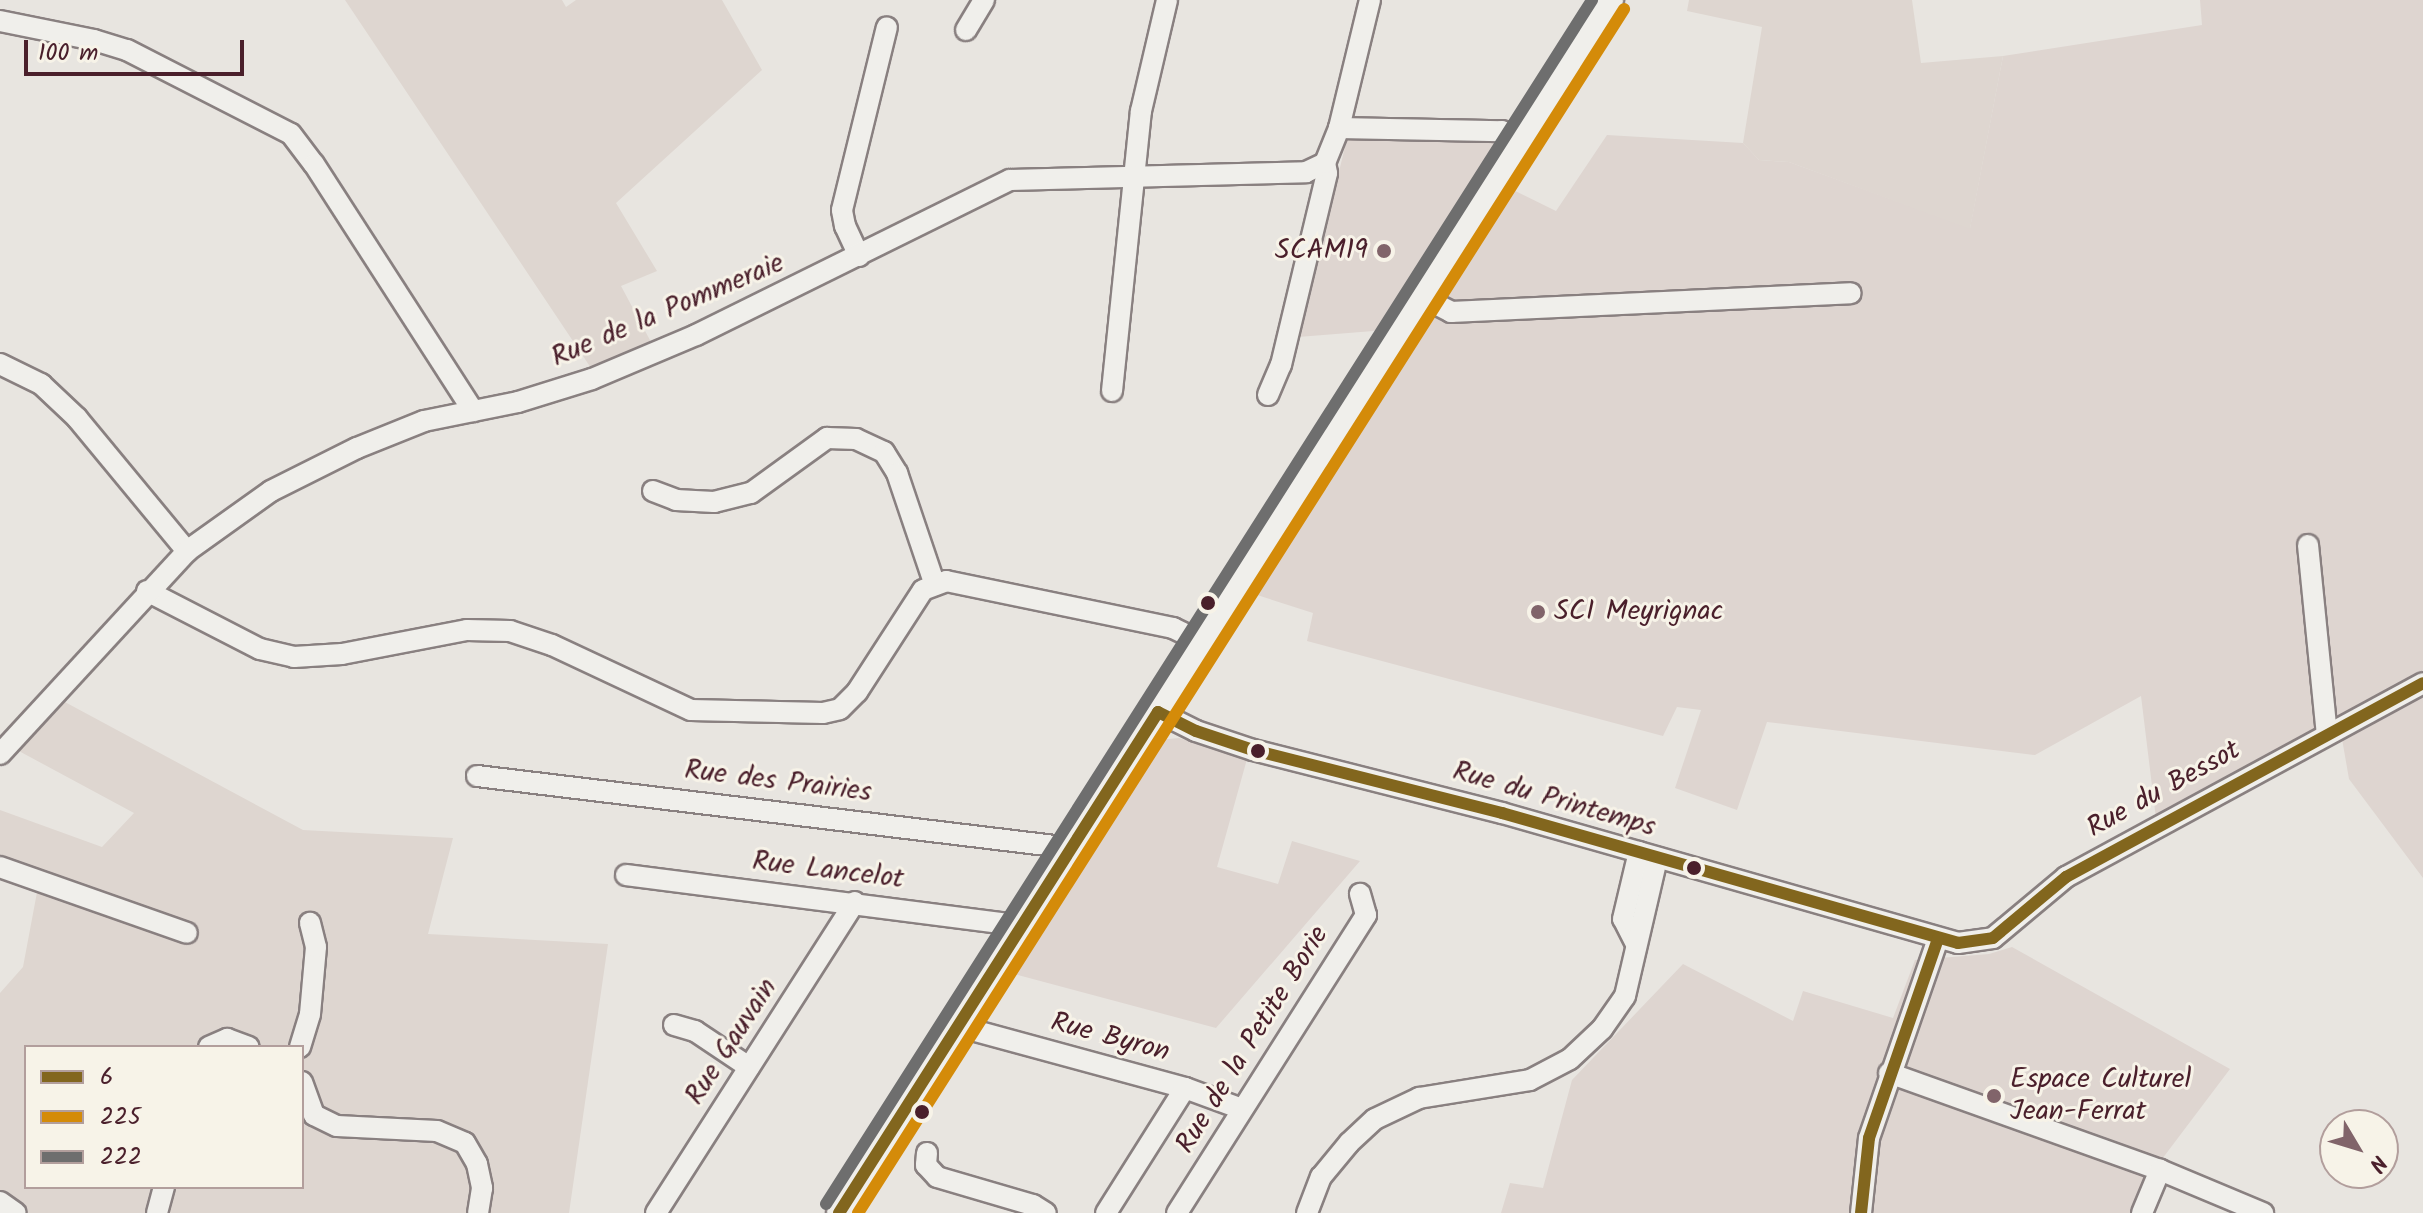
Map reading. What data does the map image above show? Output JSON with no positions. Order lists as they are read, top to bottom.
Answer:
{
  "streets": {
    "street": [
      "Rue de la Pommeraie",
      "Rue des Prairies",
      "Rue du Bessot",
      "Rue du Printemps",
      "Rue Lancelot",
      "Rue Byron",
      "Rue de la Petite Borie",
      "Rue Gauvain"
    ]
  },
  "crossings": [
    ["Rue du Bessot", "Rue du Printemps"],
    ["Rue Lancelot", "Rue Gauvain"],
    ["Rue Byron", "Rue de la Petite Borie"]
  ],
  "places": ["SCAM19", "SCI Meyrignac", "Espace Culturel Jean-Ferrat"],
  "lines": ["transit line 222", "transit line 225", "transit line 6"],
  "legend": ["6", "225", "222"],
  "scale_bar": "100 m",
  "north": "bottom right"
}
